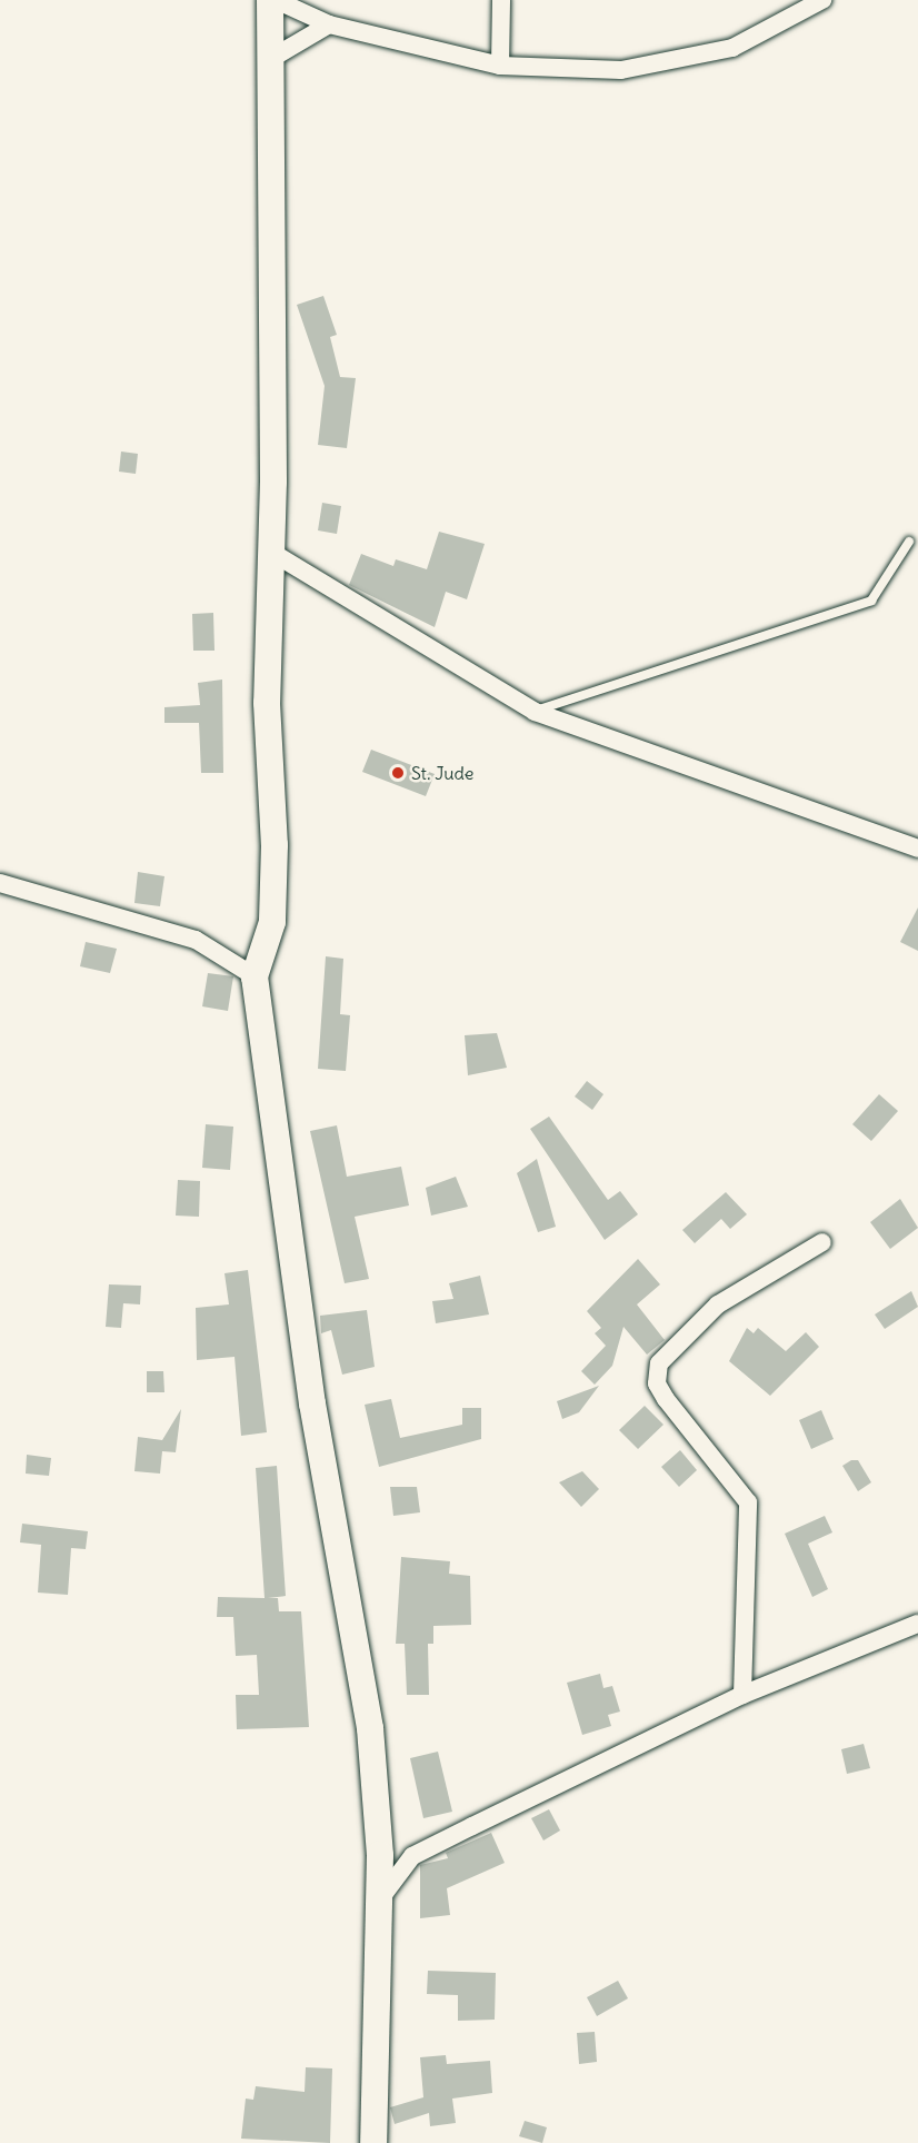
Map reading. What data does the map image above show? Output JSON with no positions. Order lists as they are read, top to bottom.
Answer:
{
  "places": ["St. Jude"]
}
